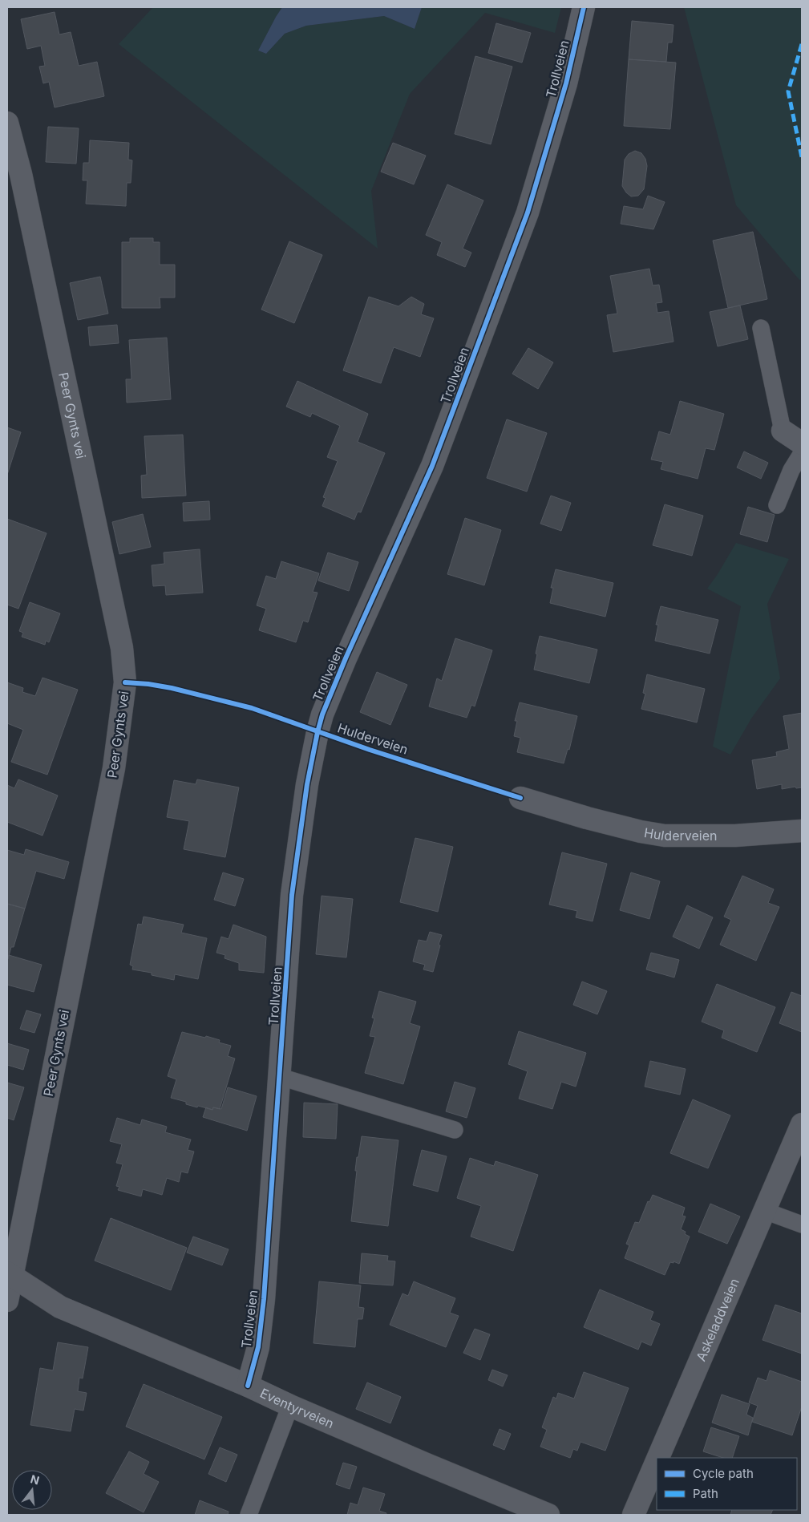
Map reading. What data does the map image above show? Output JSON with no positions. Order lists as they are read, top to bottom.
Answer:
{
  "streets": {
    "street": [
      "Trollveien",
      "Peer Gynts vei",
      "Hulderveien",
      "Askeladdveien",
      "Eventyrveien"
    ]
  },
  "crossings": [
    ["Trollveien", "Eventyrveien"],
    ["Peer Gynts vei", "Eventyrveien"]
  ],
  "legend": ["Cycle path", "Path"],
  "north": "top"
}
